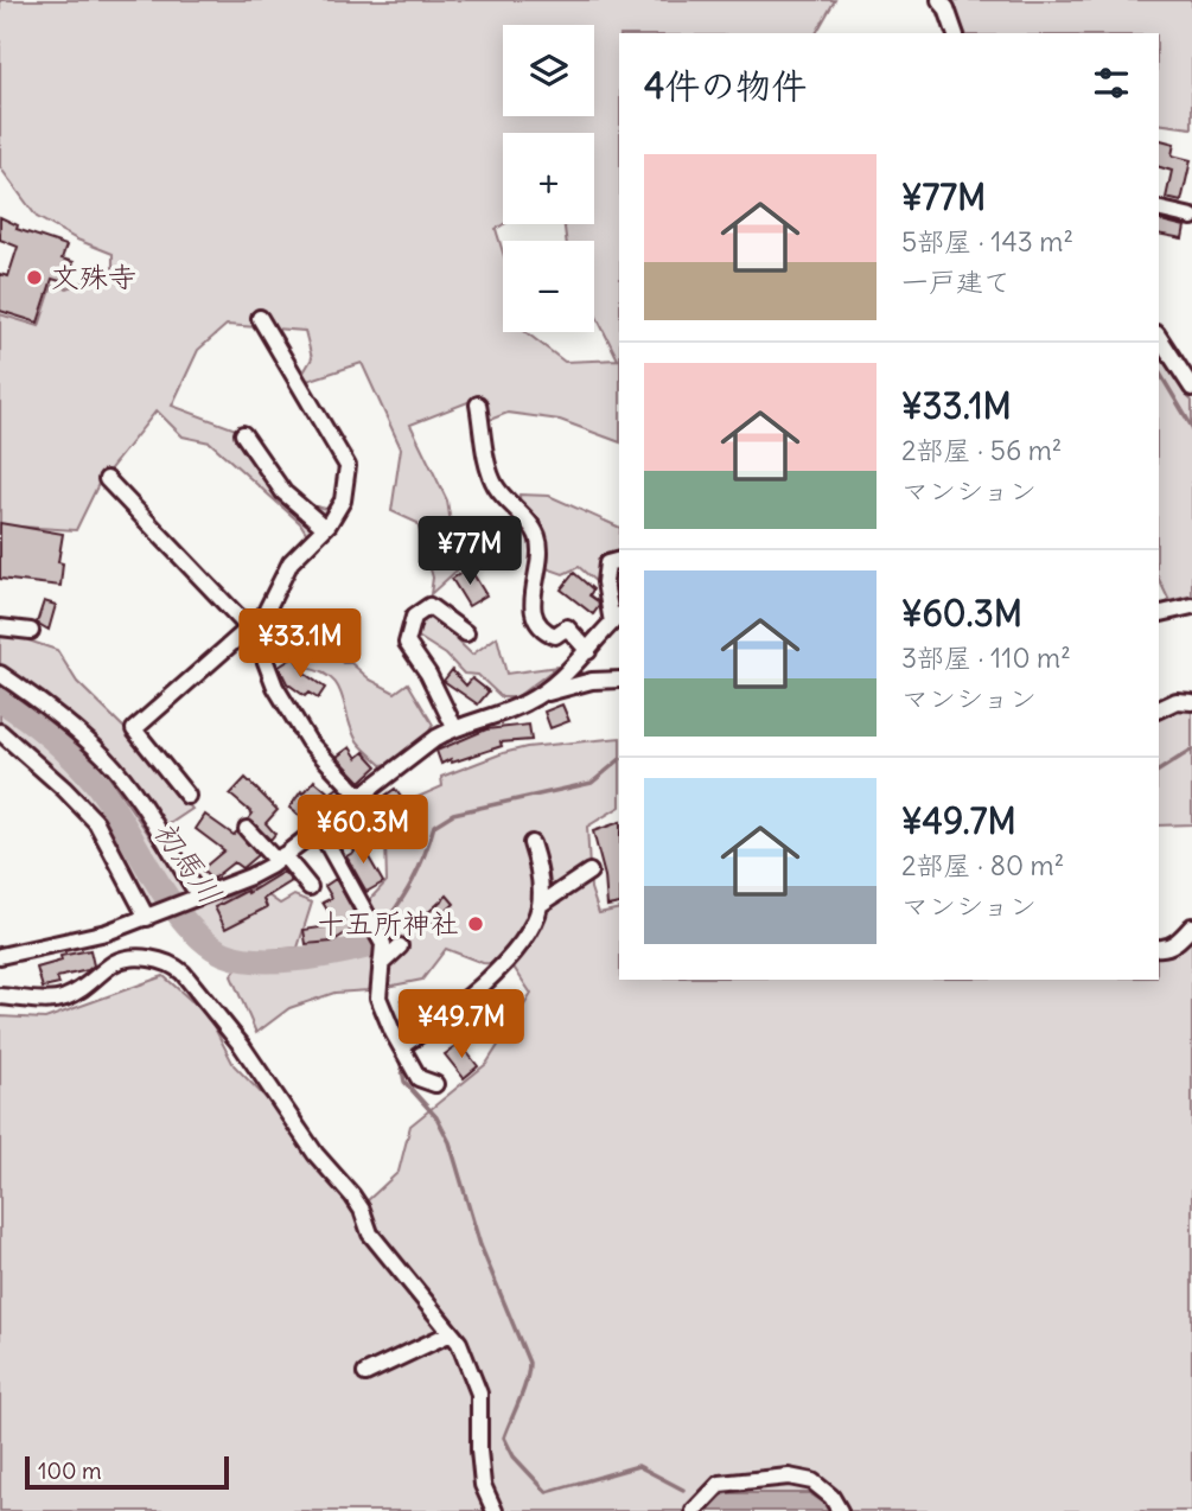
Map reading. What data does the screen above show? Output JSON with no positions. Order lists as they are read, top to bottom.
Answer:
{
  "water": ["初馬川"],
  "places": ["文殊寺", "十五所神社"],
  "scale_bar": "100 m",
  "page": {
    "map_buttons": ["+", "−"],
    "heading": "4件の物件",
    "list": [
      {
        "name": "¥77M",
        "note": "5部屋 · 143 m² · 一戸建て"
      },
      {
        "name": "¥33.1M",
        "note": "2部屋 · 56 m² · マンション"
      },
      {
        "name": "¥60.3M",
        "note": "3部屋 · 110 m² · マンション"
      },
      {
        "name": "¥49.7M",
        "note": "2部屋 · 80 m² · マンション"
      }
    ],
    "price": [
      "¥77M",
      "¥33.1M",
      "¥60.3M",
      "¥49.7M"
    ],
    "scale": "100 m"
  }
}
